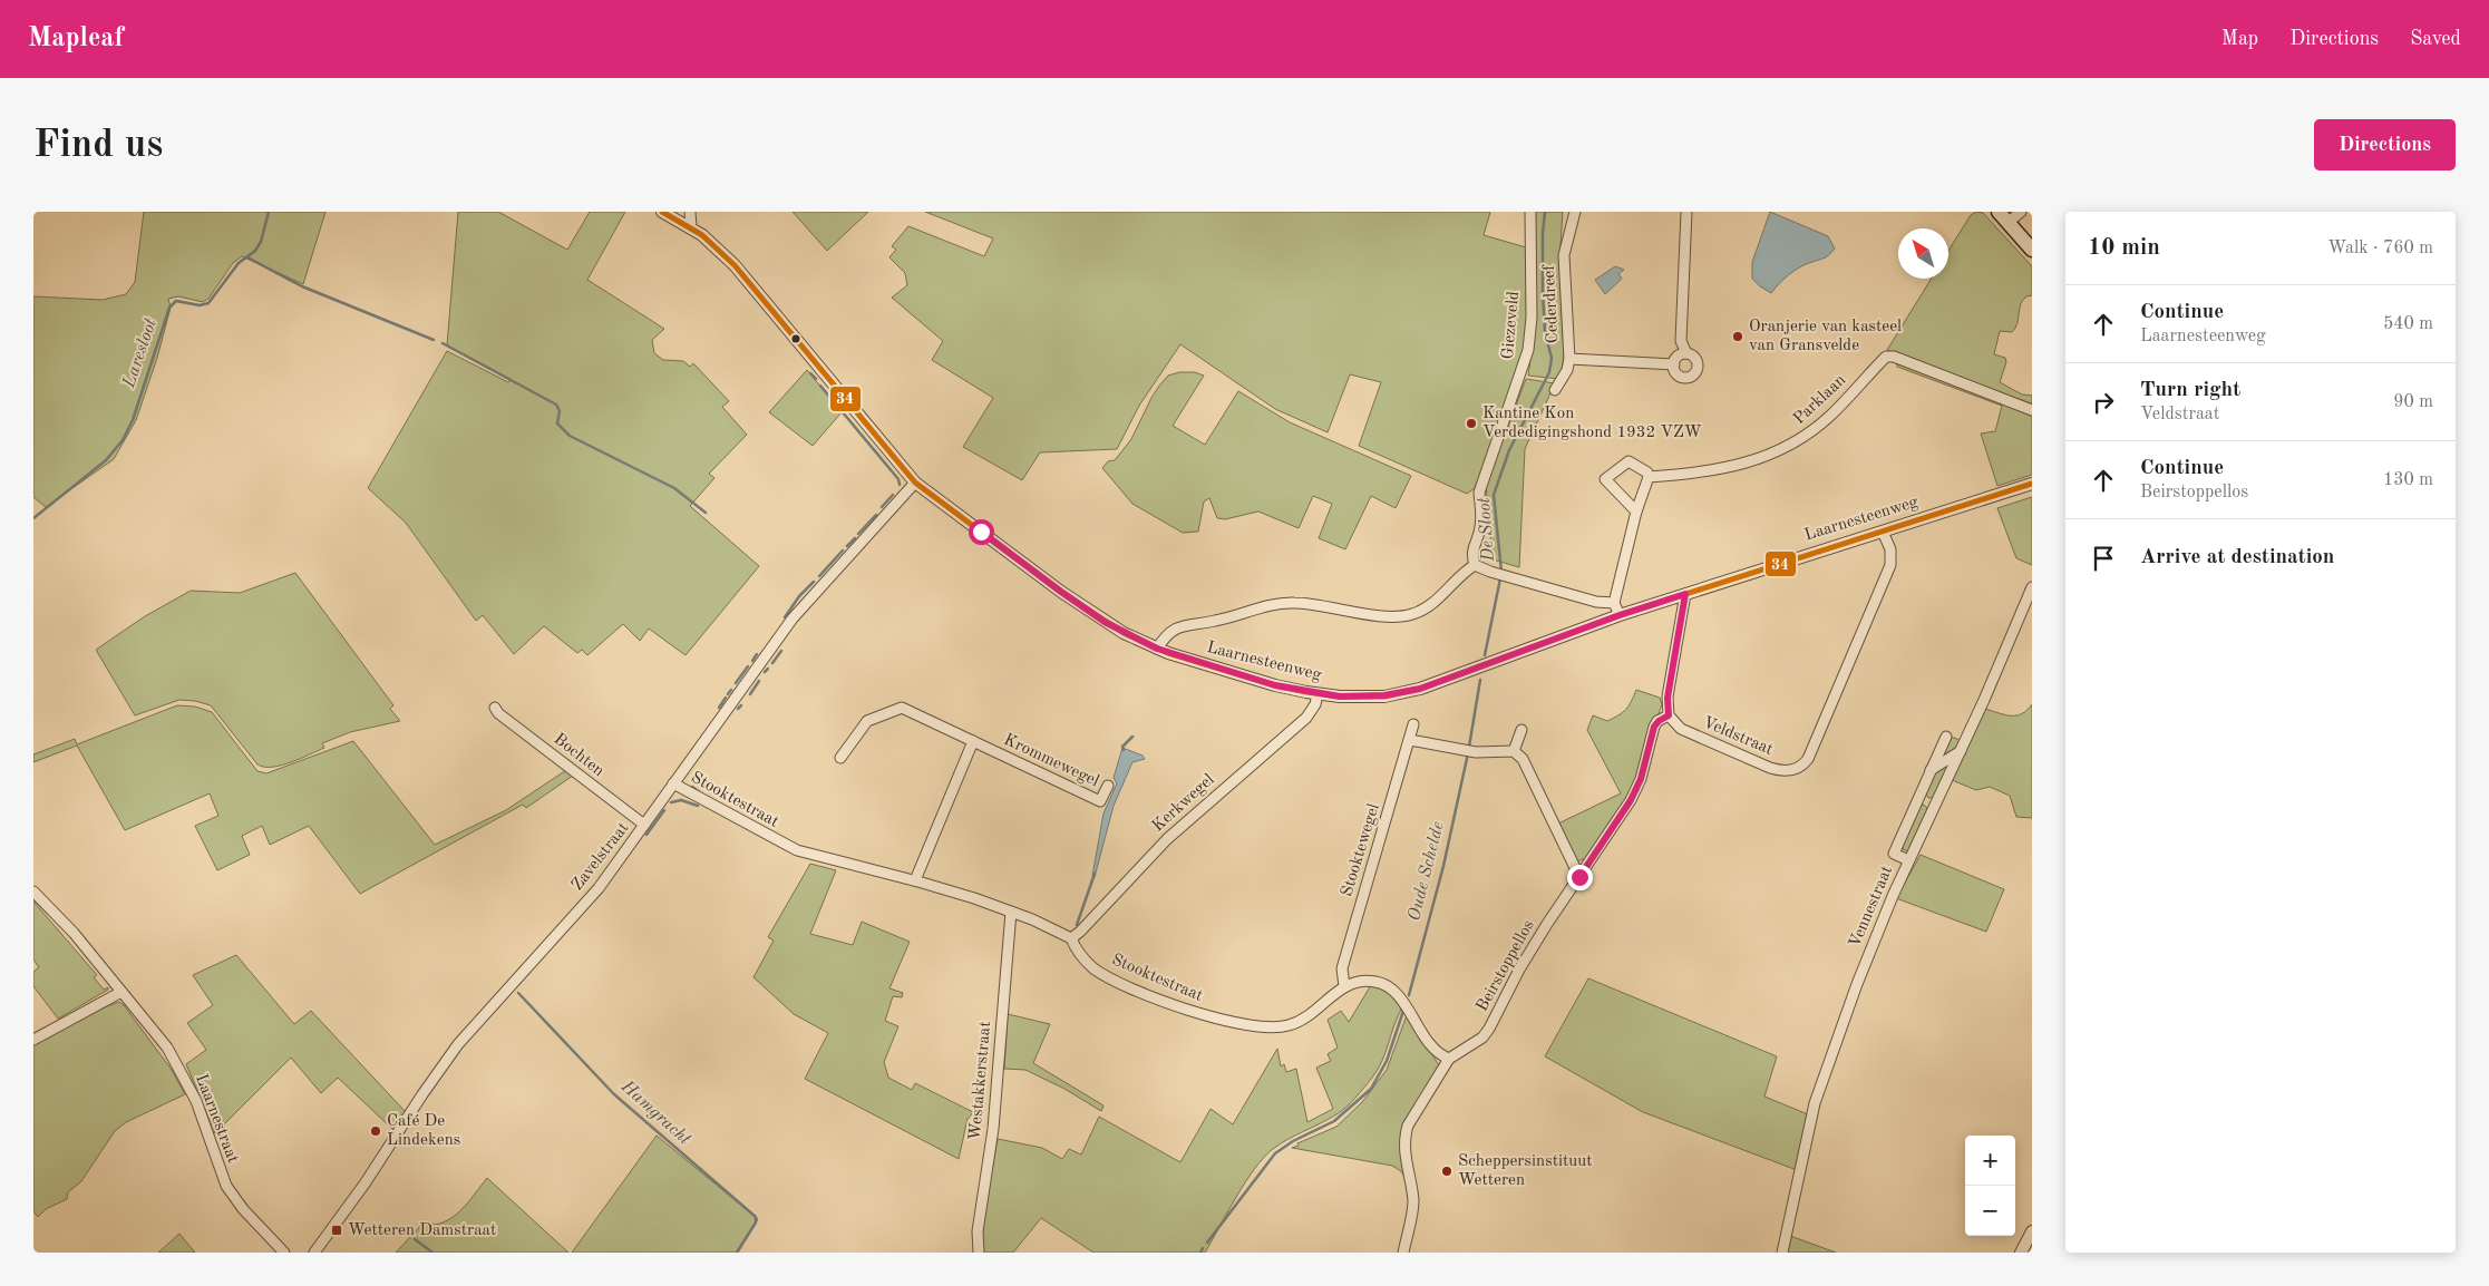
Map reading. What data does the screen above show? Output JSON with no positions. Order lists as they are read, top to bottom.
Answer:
{
  "streets": {
    "street": [
      "Cederdreef",
      "Giezeveld",
      "Parklaan",
      "Laarnesteenweg",
      "Veldstraat",
      "Bochten",
      "Krommewegel",
      "Stooktestraat",
      "Kerkwegel",
      "Stooktewegel",
      "Zavelstraat",
      "Vennestraat",
      "Beirstoppellos",
      "Westakkerstraat",
      "Laarnestraat"
    ]
  },
  "crossings": [
    ["Laarnesteenweg", "Veldstraat"],
    ["Laarnesteenweg", "Kerkwegel"],
    ["Laarnesteenweg", "Zavelstraat"],
    ["Veldstraat", "Beirstoppellos"],
    ["Bochten", "Zavelstraat"],
    ["Stooktestraat", "Kerkwegel"],
    ["Stooktestraat", "Stooktewegel"],
    ["Stooktestraat", "Zavelstraat"],
    ["Stooktestraat", "Beirstoppellos"],
    ["Stooktestraat", "Westakkerstraat"]
  ],
  "water": [
    "Laresloot",
    "De Sloot",
    "Oude Schelde",
    "Hamgracht"
  ],
  "places": {
    "other": [
      "Oranjerie van kasteel van Gransvelde",
      "Kantine Kon Verdedigingshond 1932 VZW",
      "Café De Lindekens",
      "Scheppersinstituut Wetteren"
    ],
    "transit": ["Wetteren Damstraat"]
  },
  "lines": ["transit line 34"],
  "north": "top left",
  "page": {
    "header": "Mapleaf",
    "nav": ["Map", "Directions", "Saved"],
    "buttons": "Directions",
    "title": "Find us",
    "heading": ["10 min", "Walk · 760 m"],
    "list": [
      ["Continue", "Laarnesteenweg", "540 m"],
      ["Turn right", "Veldstraat", "90 m"],
      ["Continue", "Beirstoppellos", "130 m"],
      "Arrive at destination"
    ],
    "map_buttons": ["+", "−"]
  }
}
